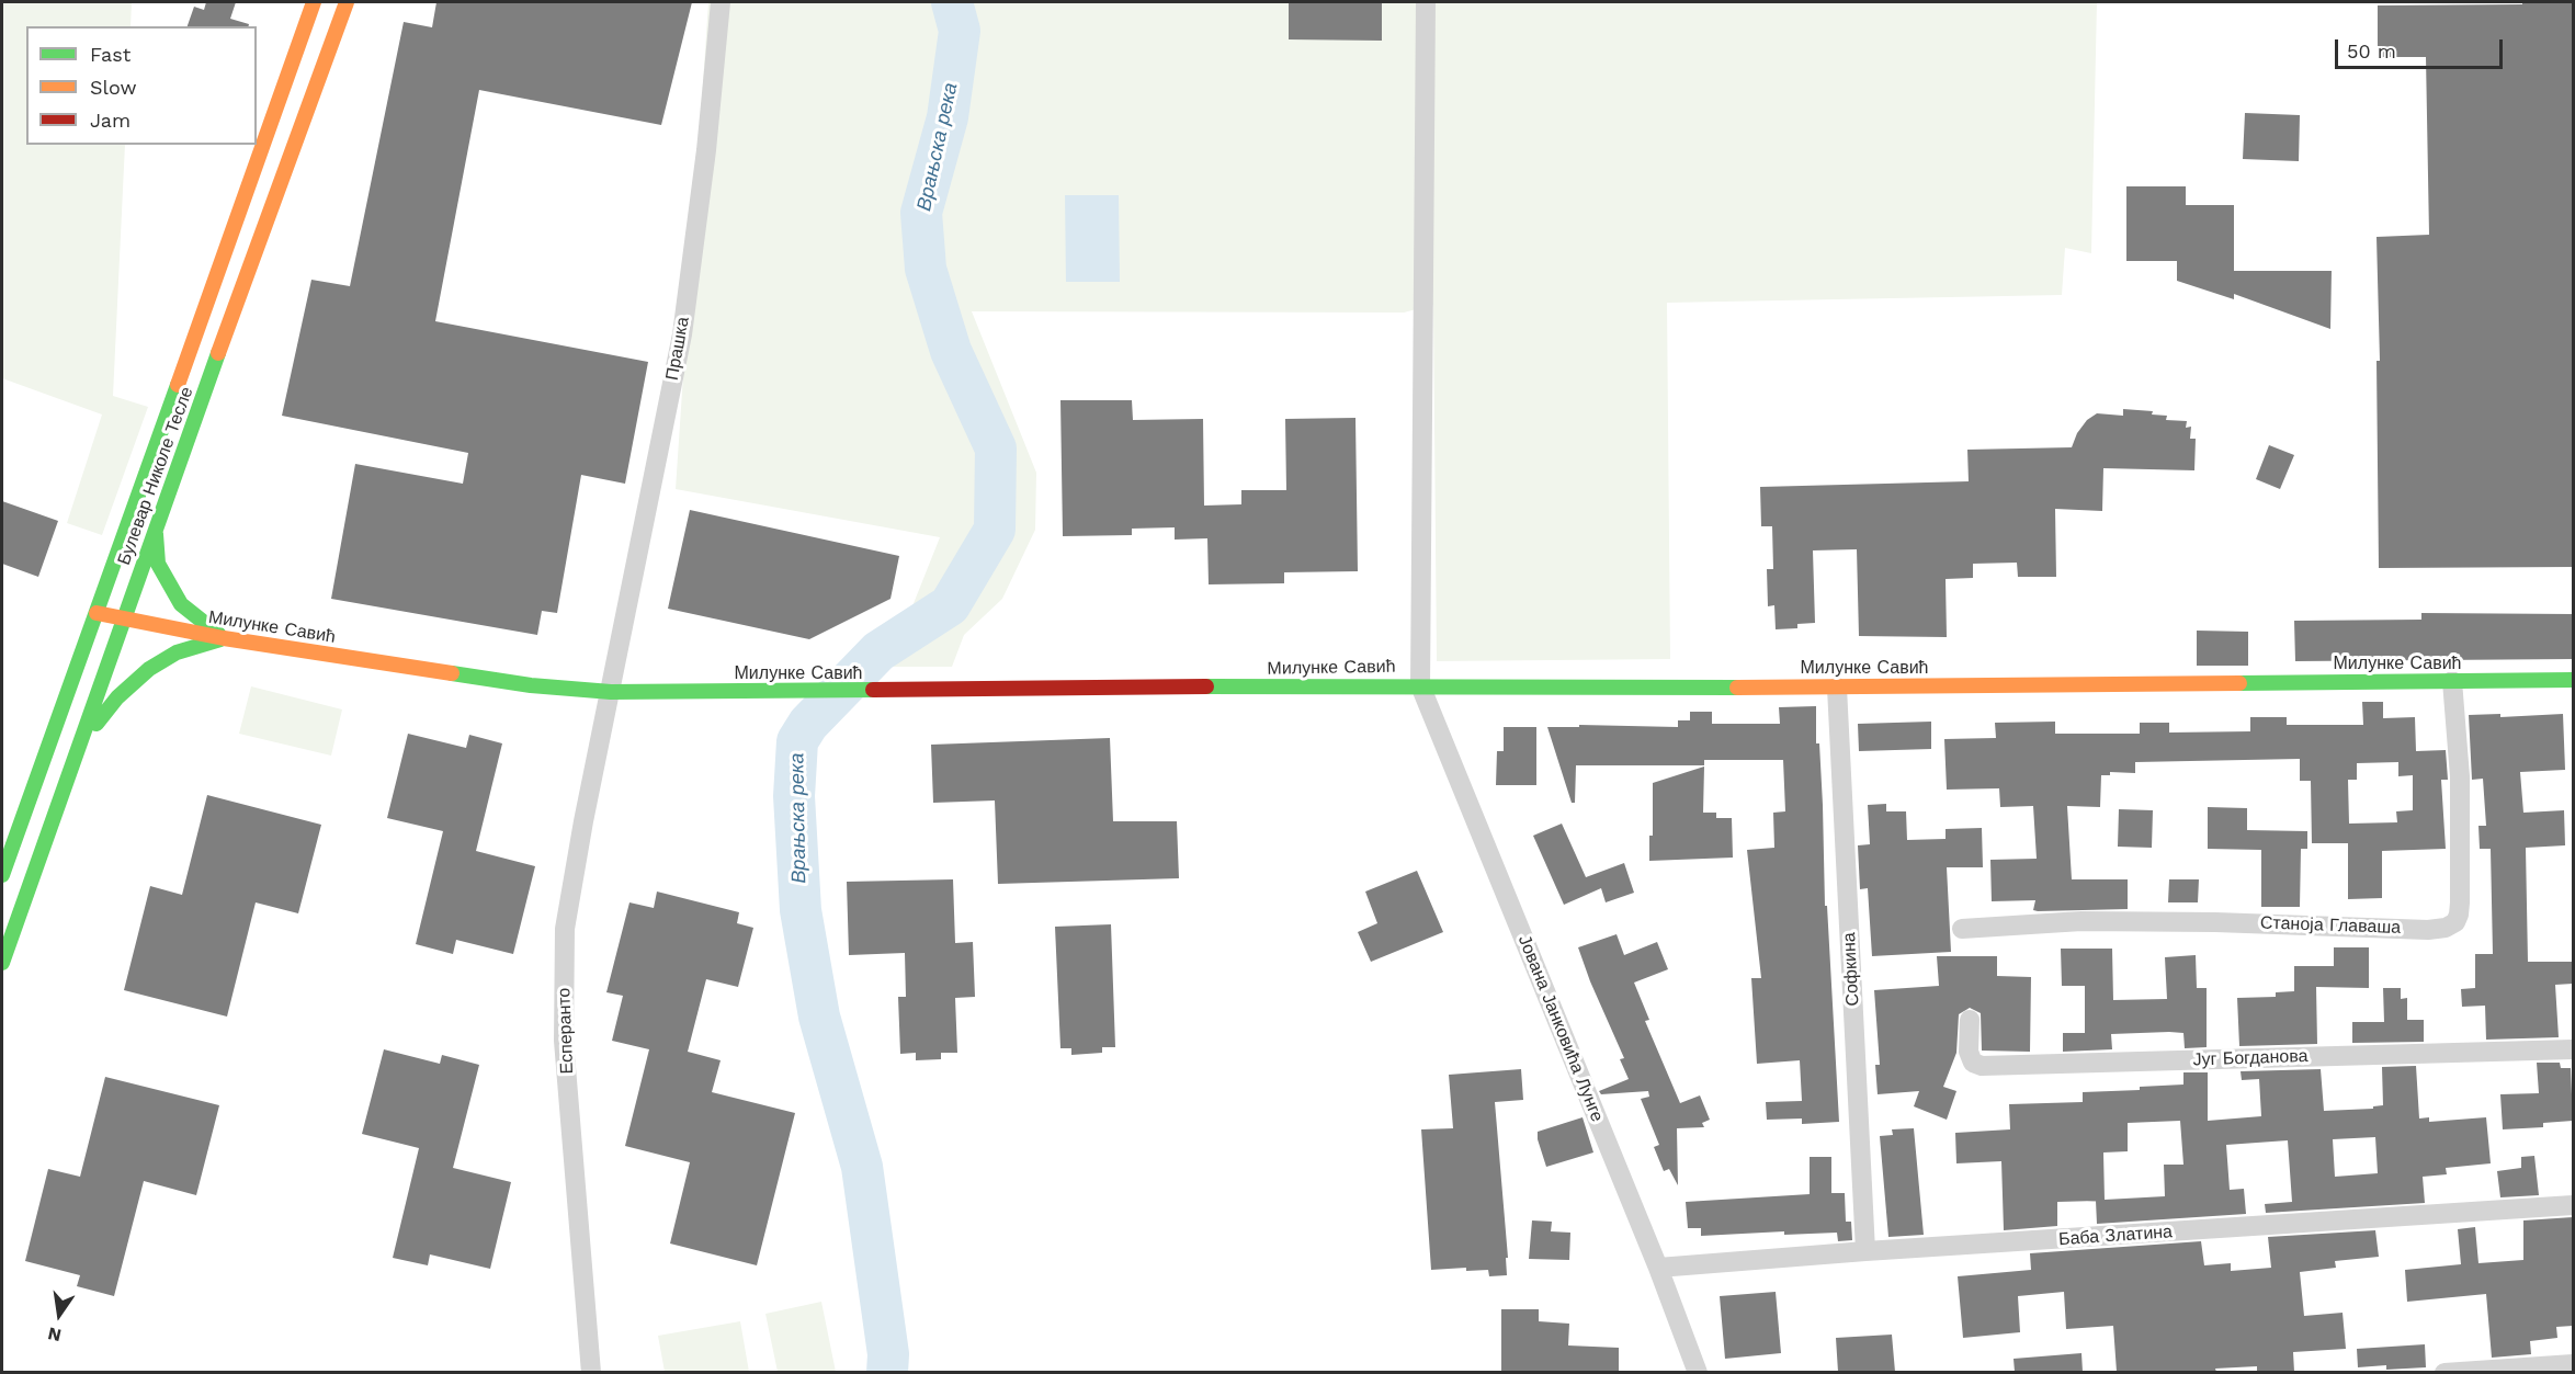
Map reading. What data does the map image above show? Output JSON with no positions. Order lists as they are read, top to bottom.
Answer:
{
  "streets": {
    "street": [
      "Прашка",
      "Булевар Николе Тесле",
      "Милунке Савић",
      "Станоја Главаша",
      "Софкина",
      "Јована Јанковића Лунге",
      "Есперанто",
      "Југ Богданова",
      "Баба Златина"
    ]
  },
  "crossings": [
    ["Прашка", "Милунке Савић"],
    ["Прашка", "Есперанто"],
    ["Булевар Николе Тесле", "Милунке Савић"],
    ["Милунке Савић", "Станоја Главаша"],
    ["Милунке Савић", "Софкина"],
    ["Милунке Савић", "Јована Јанковића Лунге"],
    ["Милунке Савић", "Есперанто"],
    ["Софкина", "Баба Златина"],
    ["Јована Јанковића Лунге", "Баба Златина"]
  ],
  "water": ["Врањска река"],
  "legend": ["Fast", "Slow", "Jam"],
  "scale_bar": "50 m",
  "north": "bottom"
}
